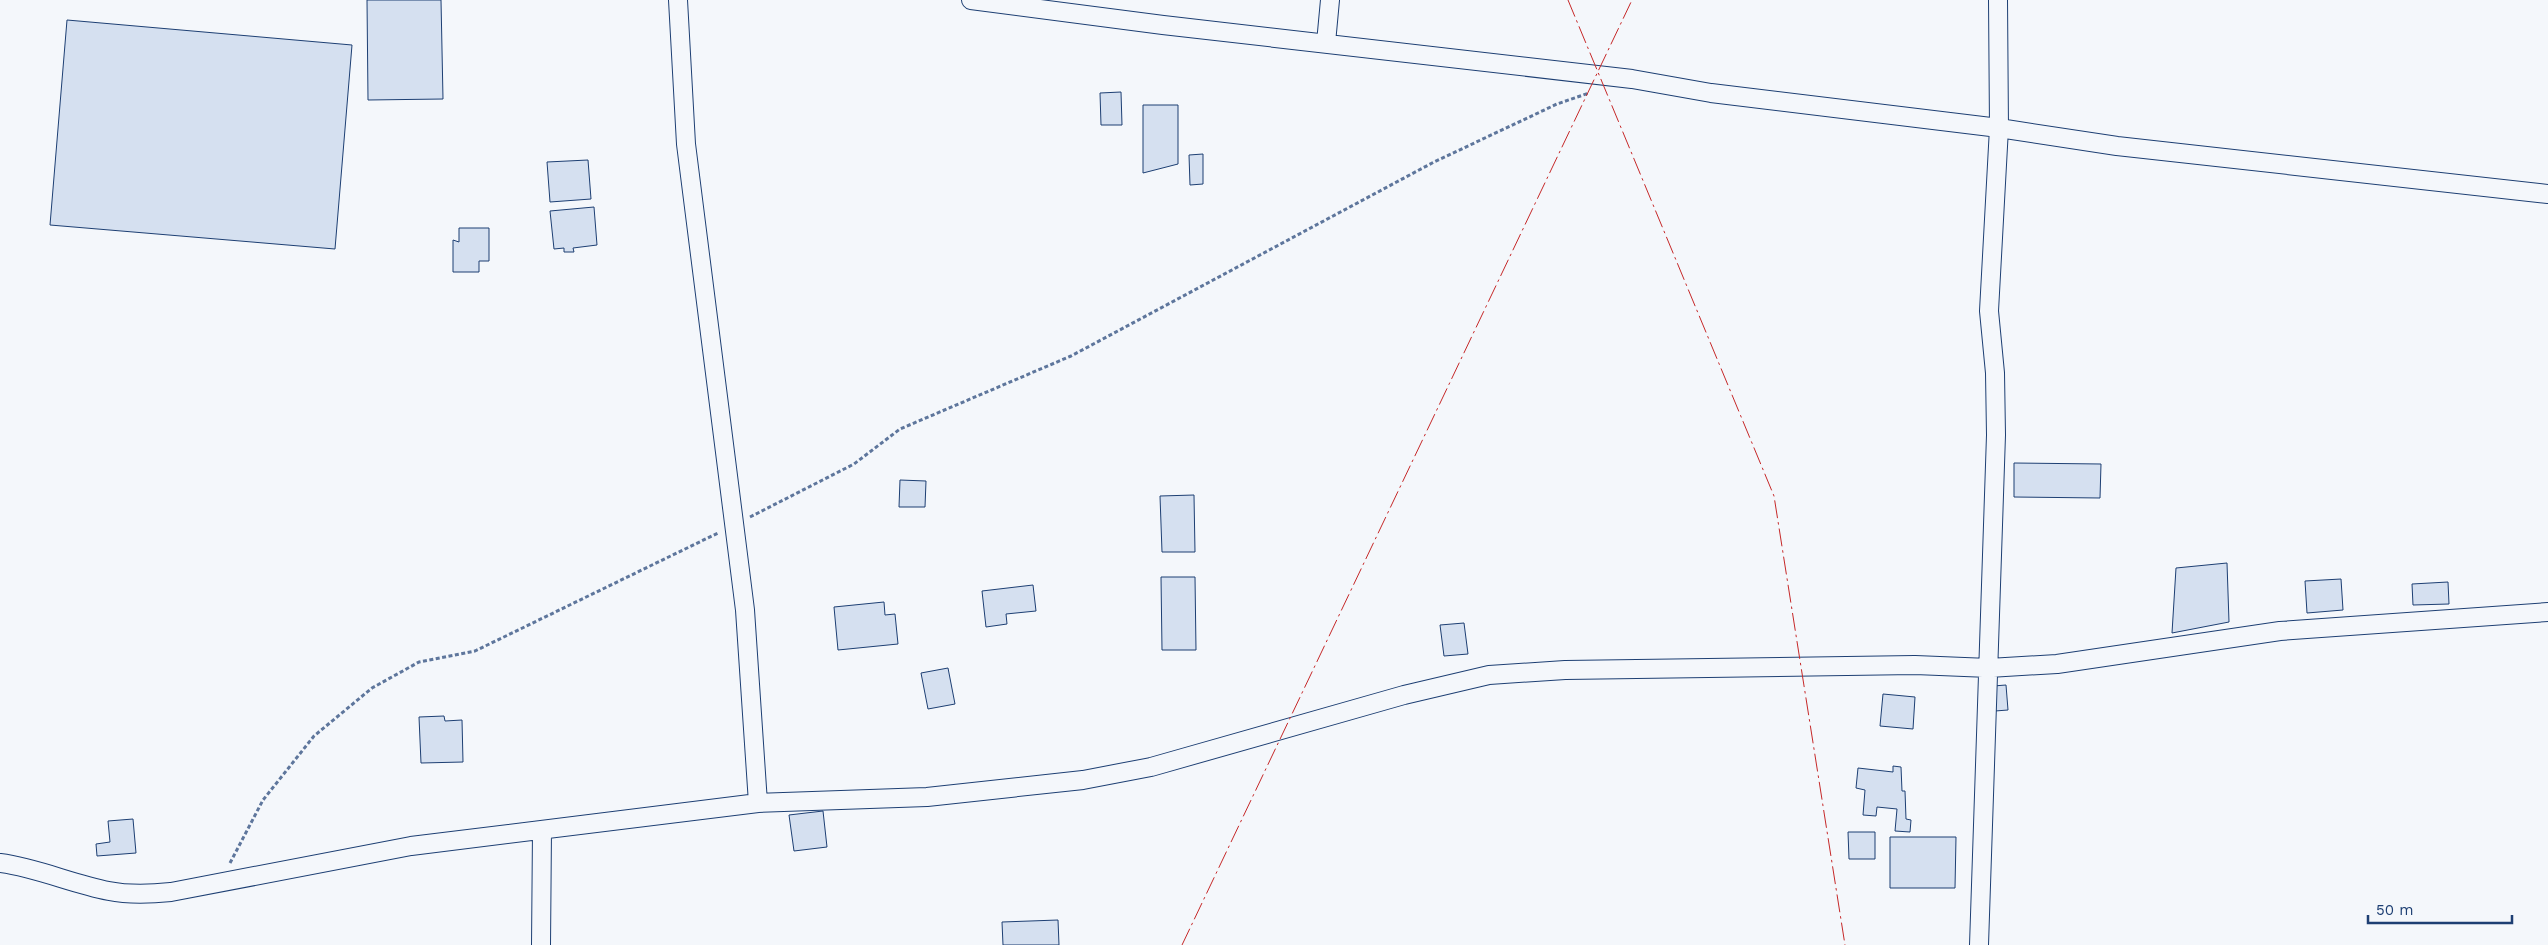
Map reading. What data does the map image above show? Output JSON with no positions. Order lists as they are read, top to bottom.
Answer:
{
  "scale_bar": "50 m"
}
